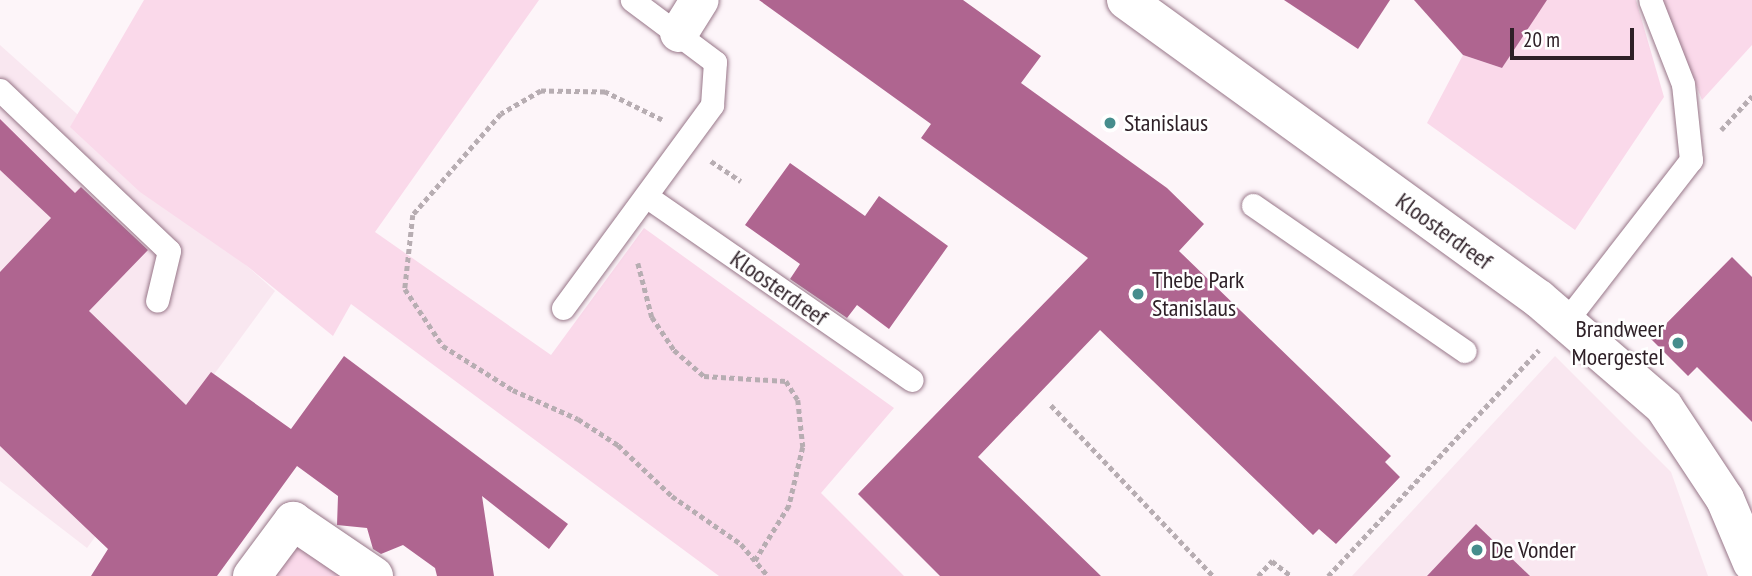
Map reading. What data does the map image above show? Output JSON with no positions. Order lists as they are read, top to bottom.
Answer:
{
  "streets": {
    "street": ["Kloosterdreef"]
  },
  "places": [
    "Stanislaus",
    "Thebe Park Stanislaus",
    "Brandweer Moergestel",
    "De Vonder"
  ],
  "scale_bar": "20 m"
}
